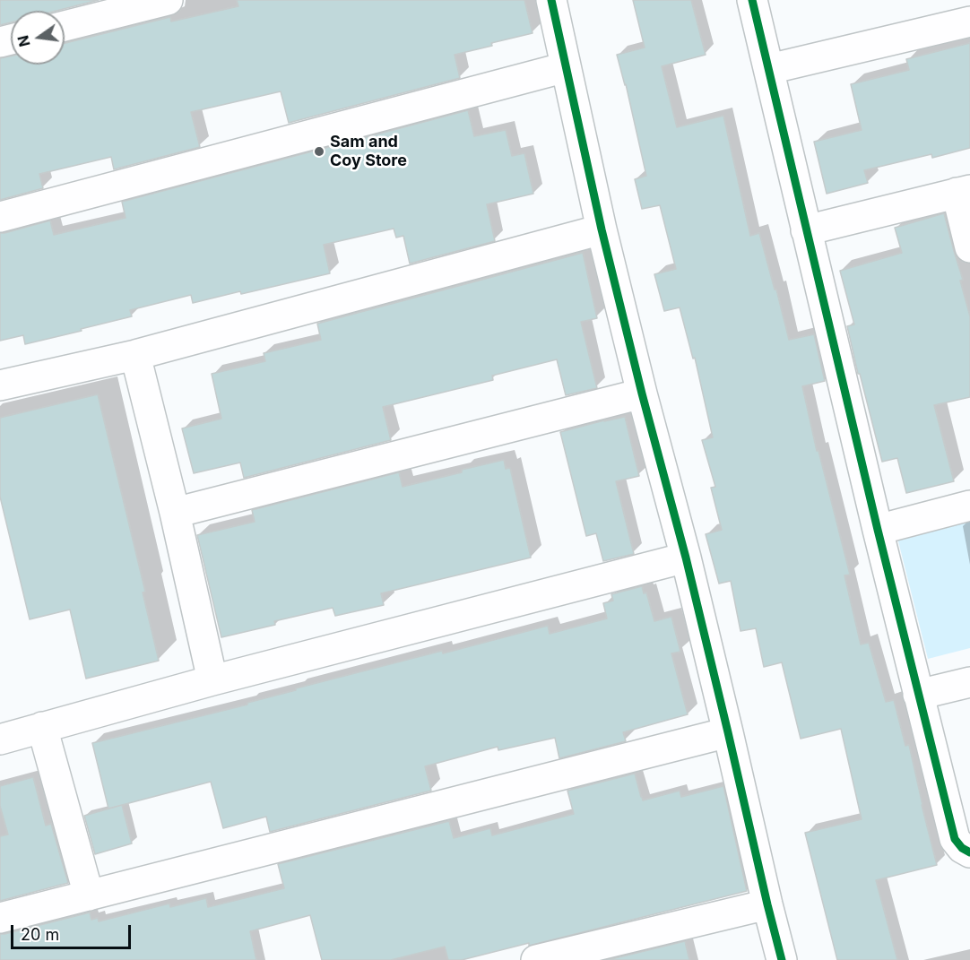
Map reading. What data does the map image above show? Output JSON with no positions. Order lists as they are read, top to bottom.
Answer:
{
  "places": ["Sam and Coy Store"],
  "scale_bar": "20 m",
  "north": "left"
}
